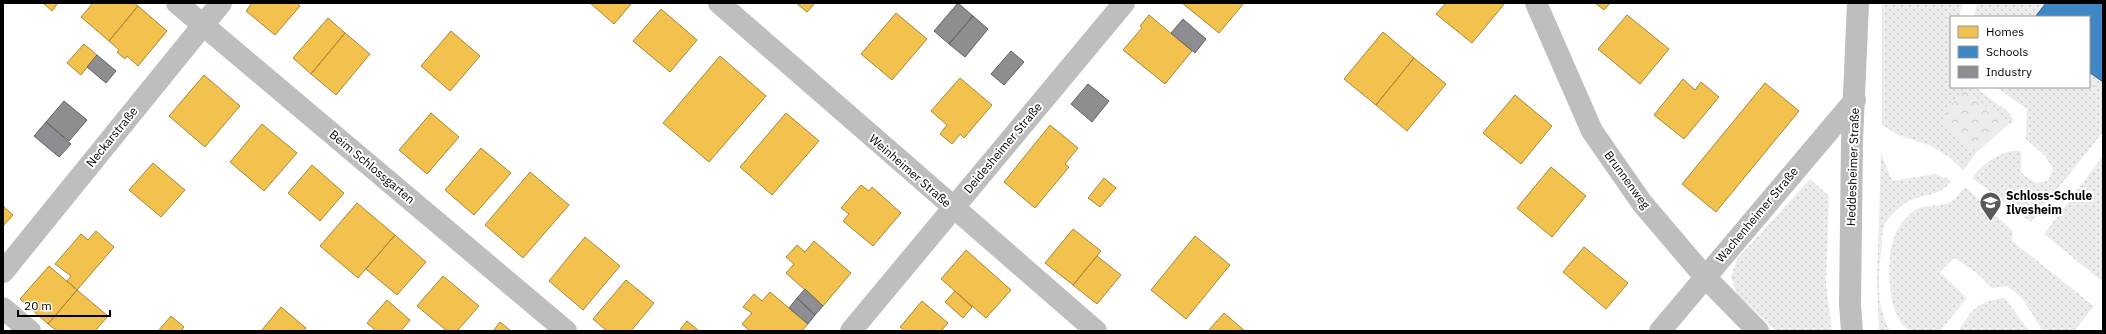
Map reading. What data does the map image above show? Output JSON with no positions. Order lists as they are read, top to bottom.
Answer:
{
  "streets": {
    "street": [
      "Neckarstraße",
      "Deidesheimer Straße",
      "Beim Schlossgarten",
      "Heddesheimer Straße",
      "Weinheimer Straße",
      "Brunnenweg",
      "Wachenheimer Straße"
    ]
  },
  "crossings": [
    ["Neckarstraße", "Beim Schlossgarten"],
    ["Deidesheimer Straße", "Weinheimer Straße"],
    ["Heddesheimer Straße", "Wachenheimer Straße"],
    ["Brunnenweg", "Wachenheimer Straße"]
  ],
  "places": {
    "school or university": ["Schloss-Schule Ilvesheim"]
  },
  "legend": ["Homes", "Schools", "Industry"],
  "scale_bar": "20 m"
}
